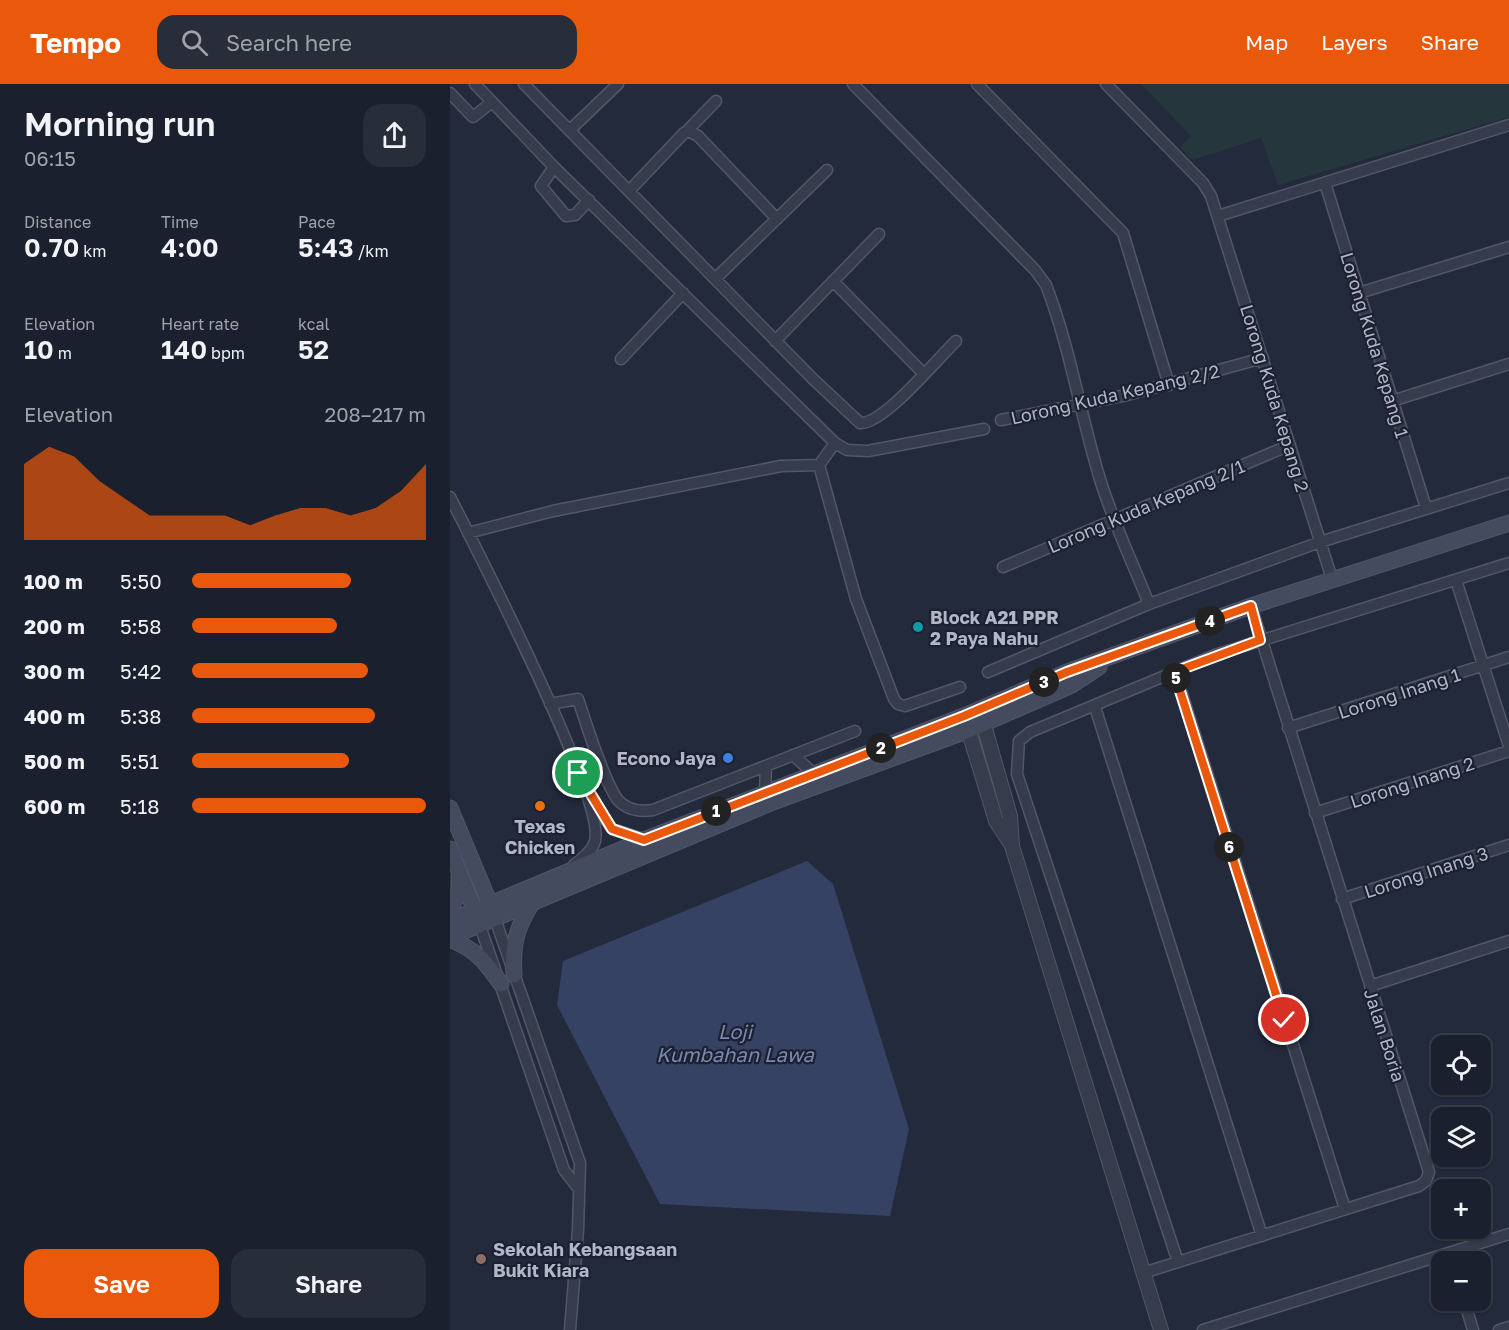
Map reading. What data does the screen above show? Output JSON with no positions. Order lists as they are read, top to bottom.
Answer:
{
  "streets": {
    "street": [
      "Lorong Kuda Kepang 1",
      "Lorong Kuda Kepang 2/2",
      "Lorong Kuda Kepang 2",
      "Lorong Kuda Kepang 2/1",
      "Lorong Inang 1",
      "Lorong Inang 2",
      "Lorong Inang 3",
      "Jalan Boria"
    ]
  },
  "crossings": [
    ["Lorong Kuda Kepang 2/2", "Lorong Kuda Kepang 2"],
    ["Lorong Kuda Kepang 2", "Lorong Kuda Kepang 2/1"],
    ["Lorong Inang 1", "Jalan Boria"],
    ["Lorong Inang 2", "Jalan Boria"],
    ["Lorong Inang 3", "Jalan Boria"]
  ],
  "water": ["Loji Kumbahan Lawa"],
  "places": [
    "Block A21 PPR 2 Paya Nahu",
    "Econo Jaya",
    "Texas Chicken",
    "Sekolah Kebangsaan Bukit Kiara"
  ],
  "page": {
    "header": "Tempo",
    "search": "Search here",
    "nav": ["Map", "Layers", "Share"],
    "heading": ["Morning run", "06:15"],
    "stats": [
      ["Distance", "0.70 km"],
      ["Time", "4:00"],
      ["Pace", "5:43 /km"],
      ["Elevation", "10 m"],
      ["Heart rate", "140 bpm"],
      ["kcal", "52"]
    ],
    "chart": ["Elevation", "208–217 m"],
    "list": [
      {
        "name": "100 m",
        "note": "5:50"
      },
      {
        "name": "200 m",
        "note": "5:58"
      },
      {
        "name": "300 m",
        "note": "5:42"
      },
      {
        "name": "400 m",
        "note": "5:38"
      },
      {
        "name": "500 m",
        "note": "5:51"
      },
      {
        "name": "600 m",
        "note": "5:18"
      }
    ],
    "pins": [
      "4",
      "5",
      "3",
      "2",
      "1",
      "6"
    ],
    "map_buttons": ["+", "−"],
    "buttons": ["Save", "Share"]
  }
}
